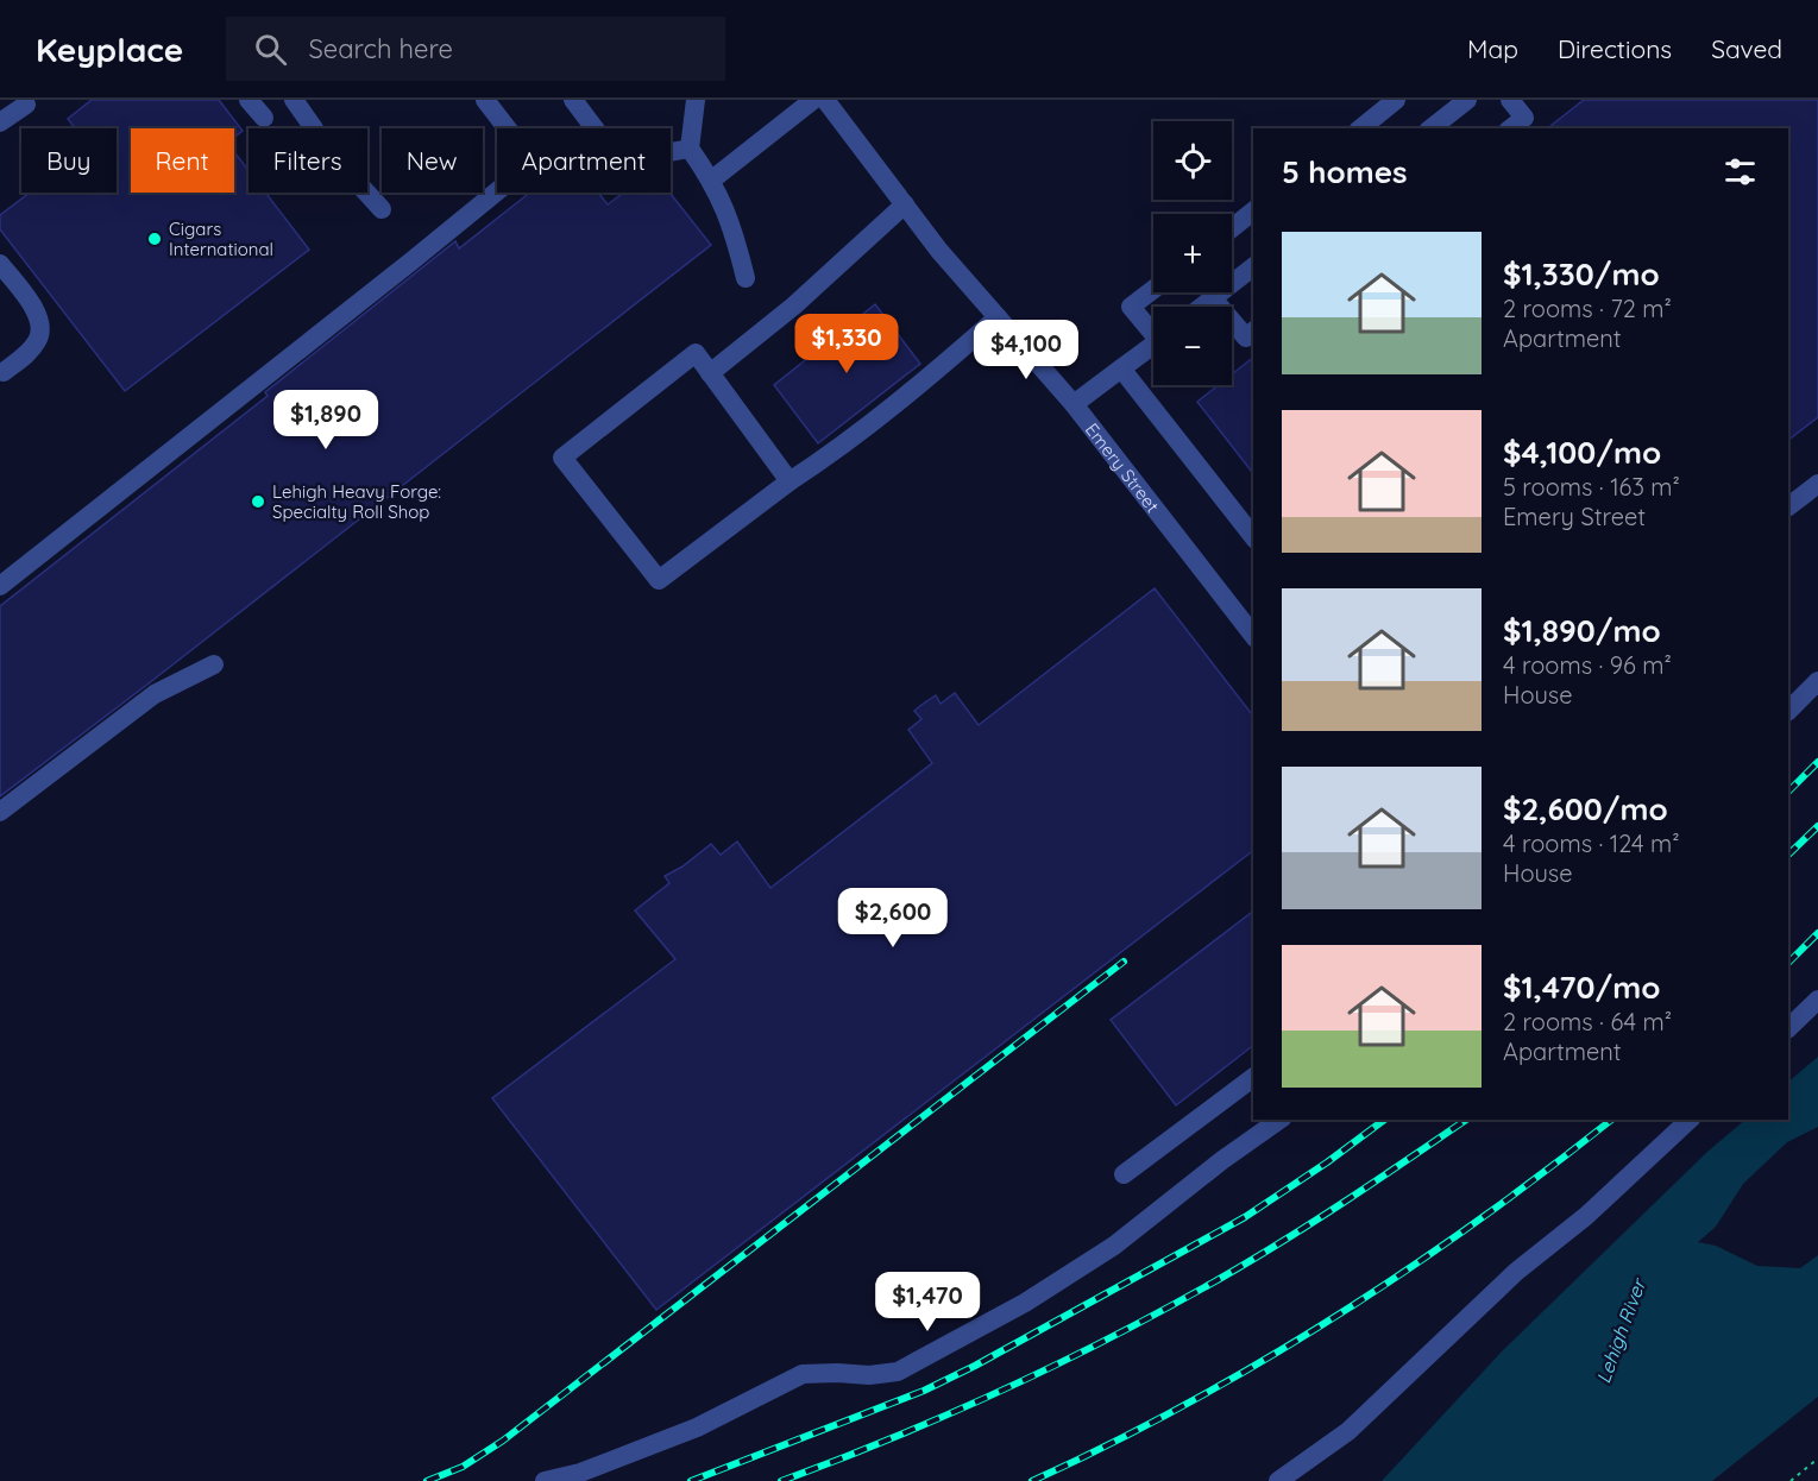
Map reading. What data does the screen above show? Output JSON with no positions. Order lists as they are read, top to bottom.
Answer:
{
  "streets": {
    "street": ["Emery Street"]
  },
  "water": ["Lehigh River"],
  "places": ["Cigars International", "Lehigh Heavy Forge: Specialty Roll Shop"],
  "page": {
    "header": "Keyplace",
    "search": "Search here",
    "nav": ["Map", "Directions", "Saved"],
    "map_buttons": ["+", "−"],
    "chip": [
      "Buy",
      "Rent",
      "Filters",
      "New",
      "Apartment"
    ],
    "heading": "5 homes",
    "list": [
      {
        "name": "$1,330/mo",
        "note": "2 rooms · 72 m² · Apartment"
      },
      {
        "name": "$4,100/mo",
        "note": "5 rooms · 163 m² · Emery Street"
      },
      {
        "name": "$1,890/mo",
        "note": "4 rooms · 96 m² · House"
      },
      {
        "name": "$2,600/mo",
        "note": "4 rooms · 124 m² · House"
      },
      {
        "name": "$1,470/mo",
        "note": "2 rooms · 64 m² · Apartment"
      }
    ],
    "price": [
      "$1,330",
      "$4,100",
      "$1,890",
      "$2,600",
      "$1,470"
    ]
  }
}
